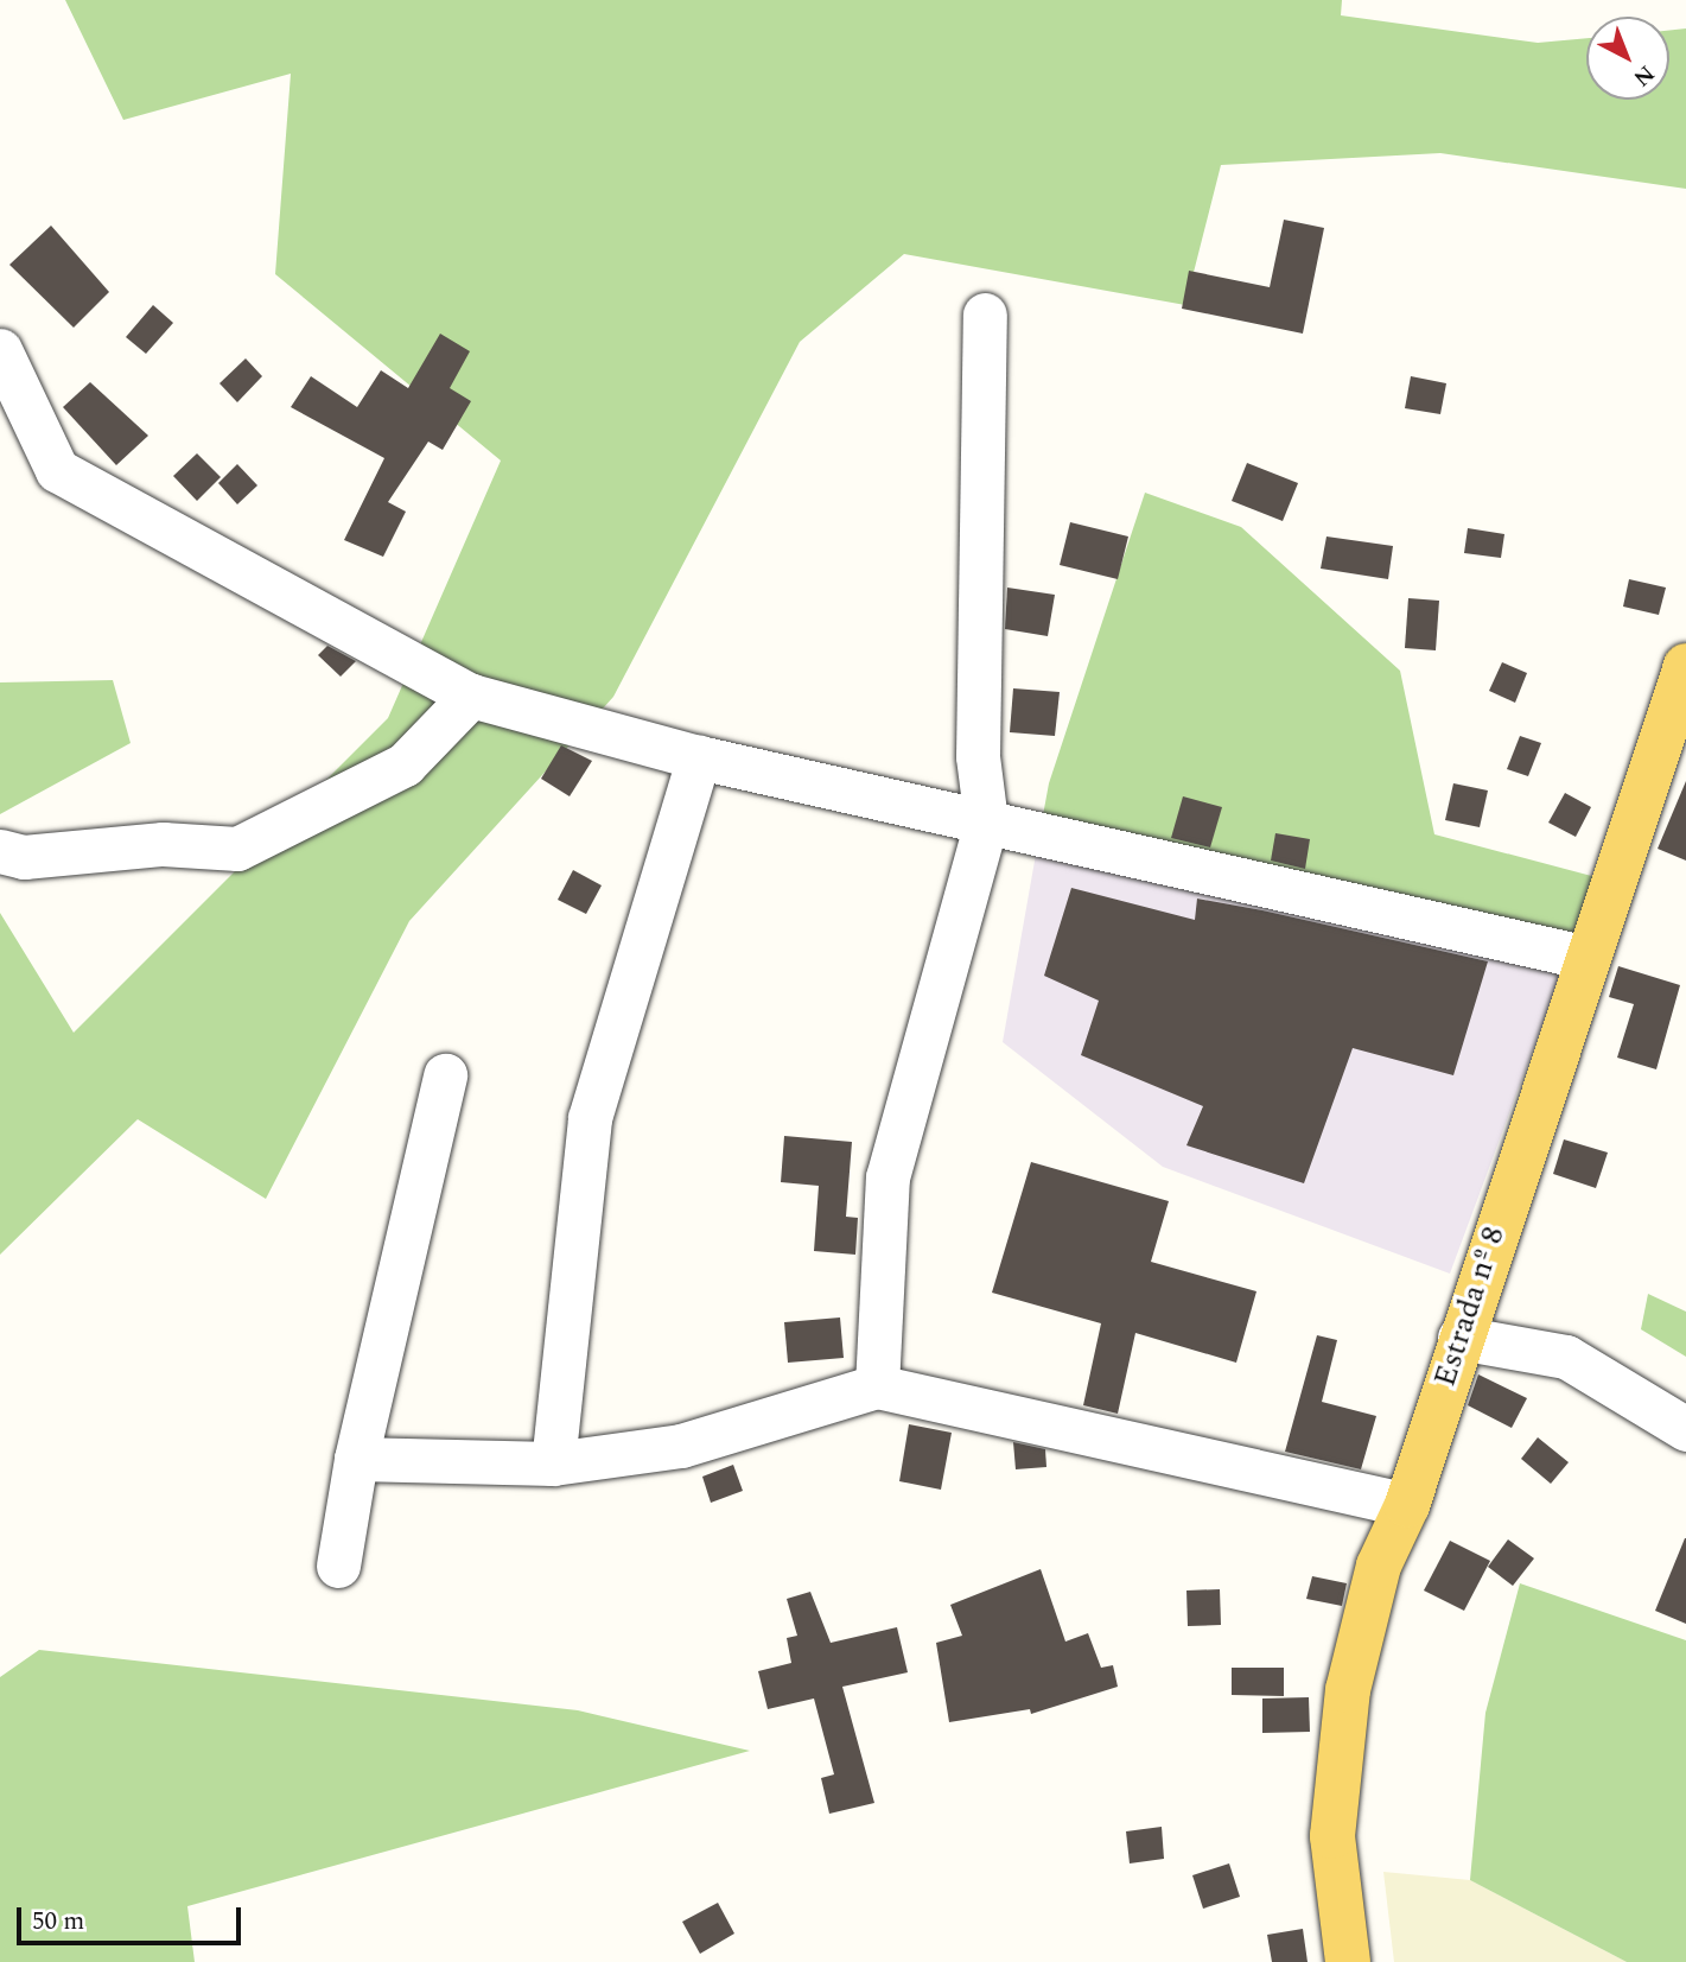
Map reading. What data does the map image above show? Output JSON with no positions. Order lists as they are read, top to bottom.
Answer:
{
  "streets": {
    "main road": ["Estrada nº 8"]
  },
  "scale_bar": "50 m",
  "north": "bottom right"
}
